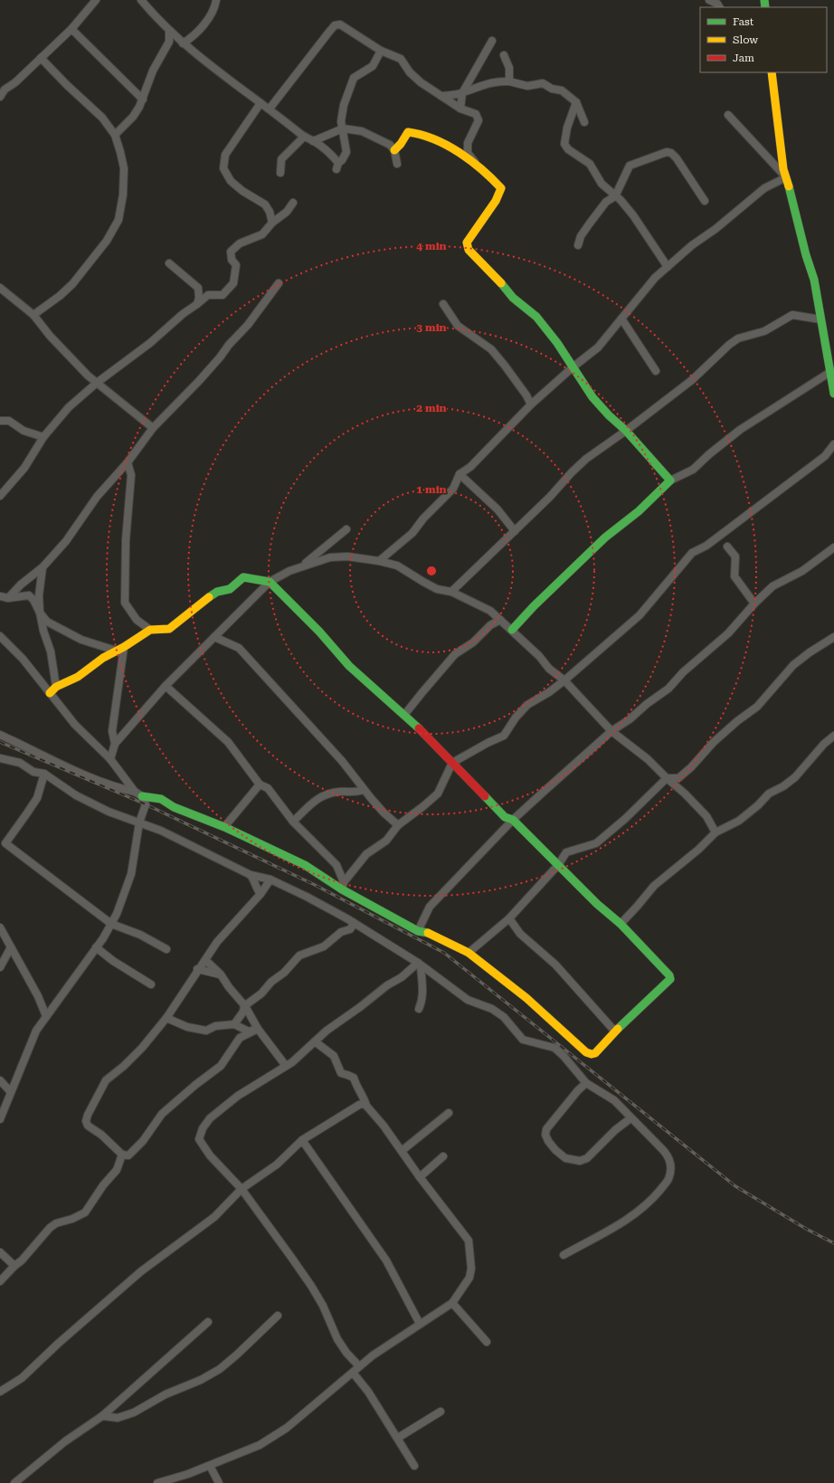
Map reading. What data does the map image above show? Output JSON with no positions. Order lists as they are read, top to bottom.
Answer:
{
  "legend": ["Fast", "Slow", "Jam"],
  "rings": [
    "4 min",
    "3 min",
    "2 min",
    "1 min"
  ]
}
